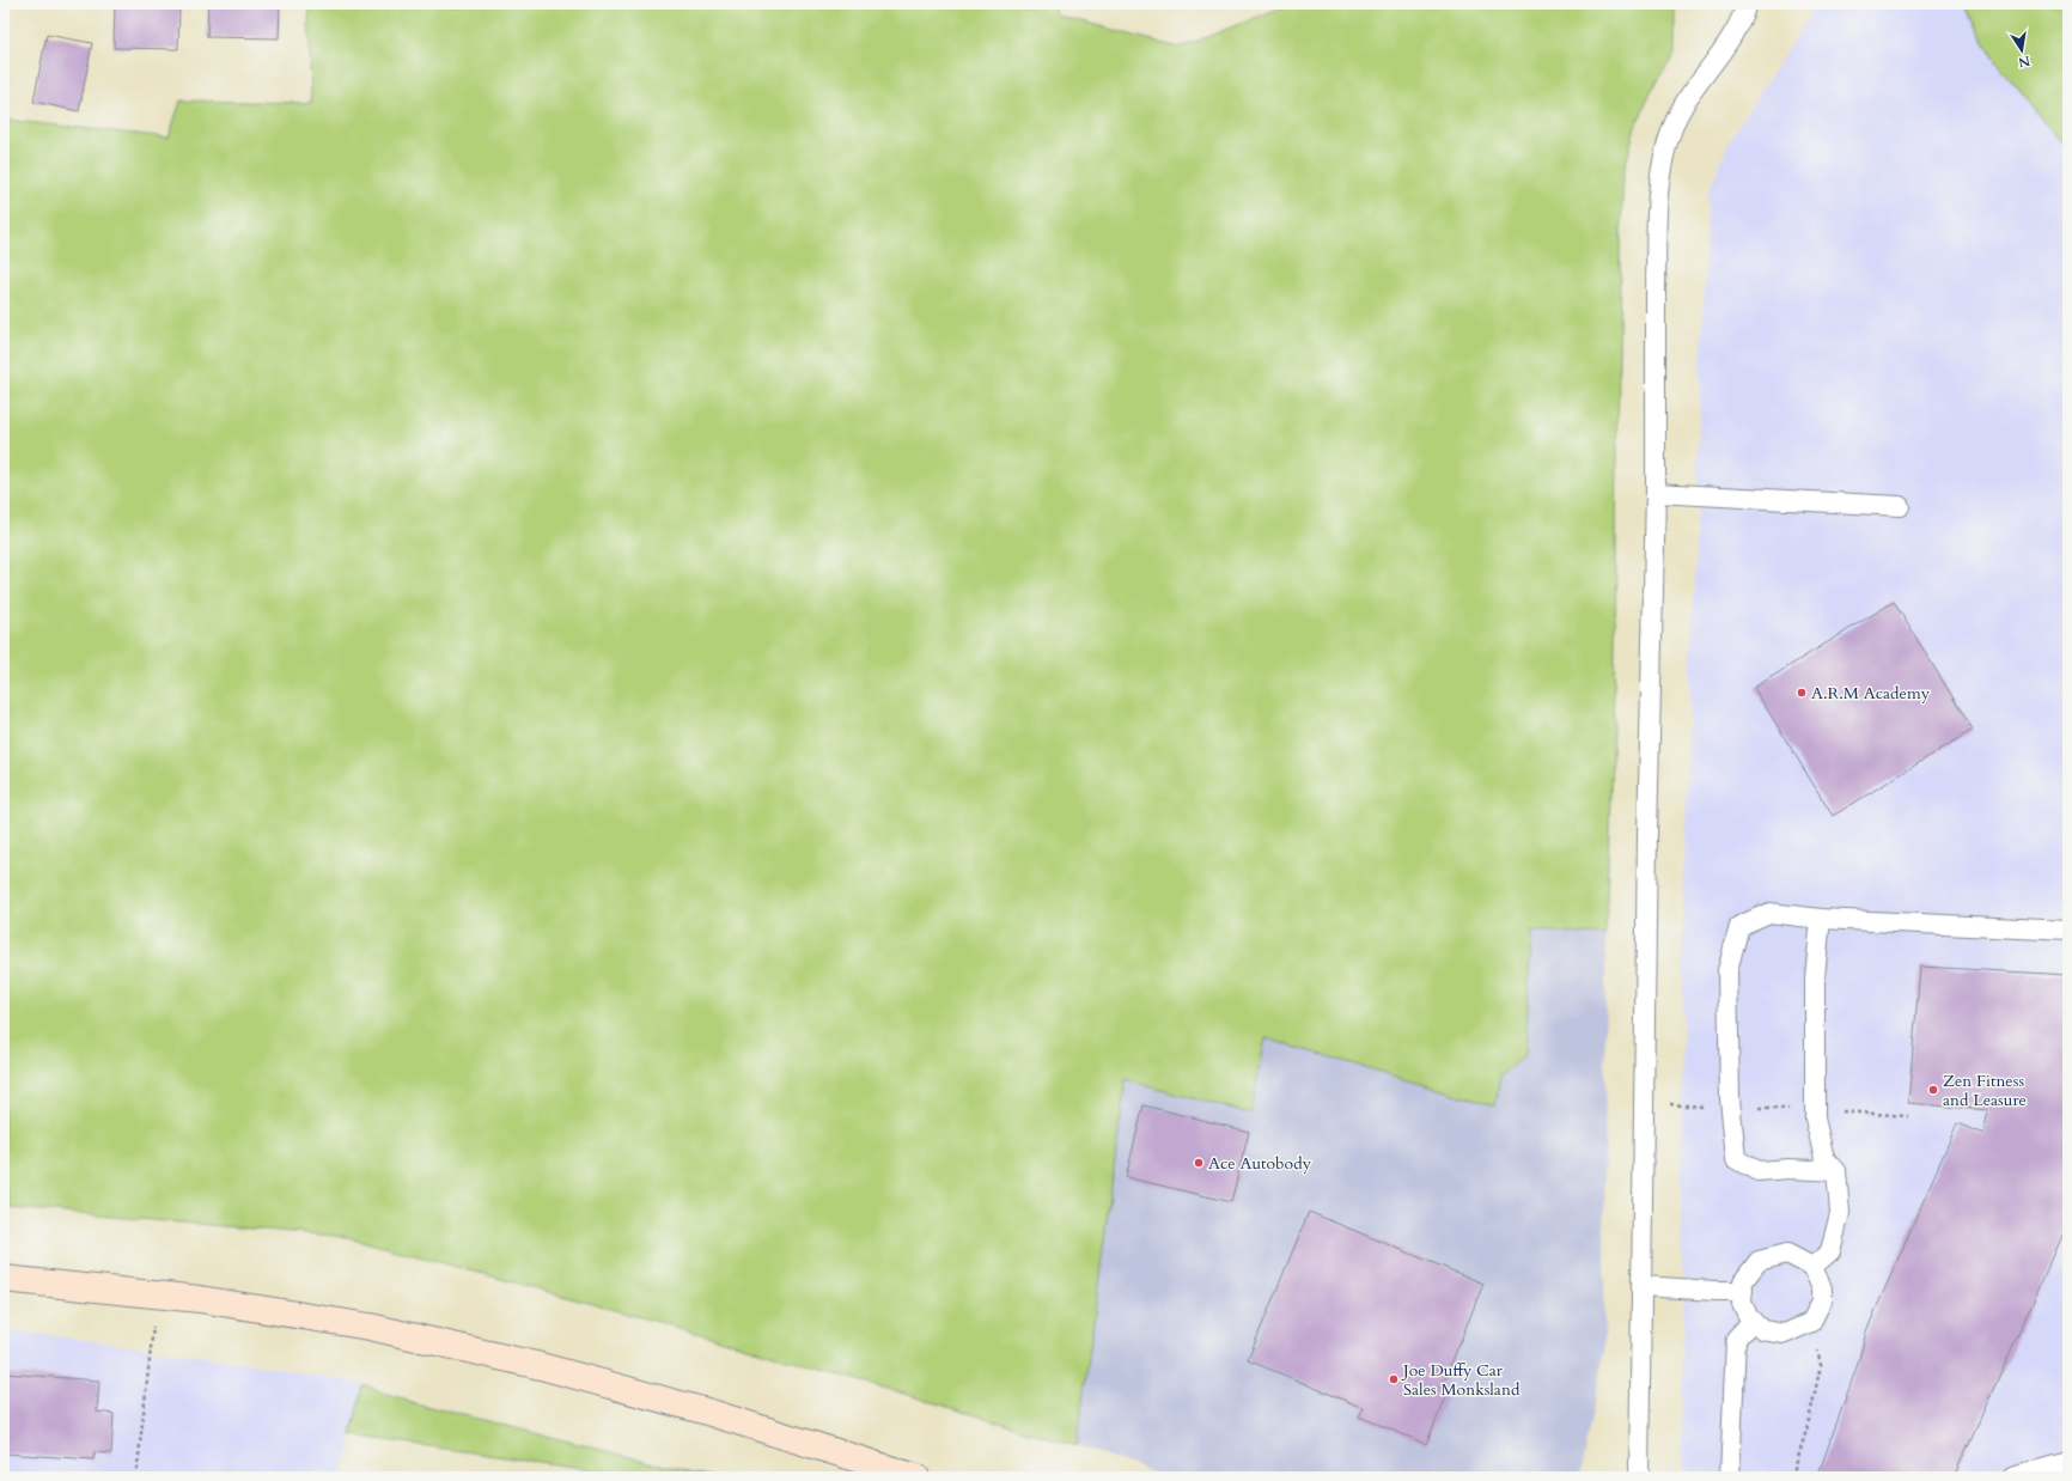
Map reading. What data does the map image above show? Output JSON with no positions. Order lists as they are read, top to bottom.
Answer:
{
  "places": [
    "A.R.M Academy",
    "Zen Fitness and Leasure",
    "Ace Autobody",
    "Joe Duffy Car Sales Monksland"
  ],
  "north": "bottom"
}
